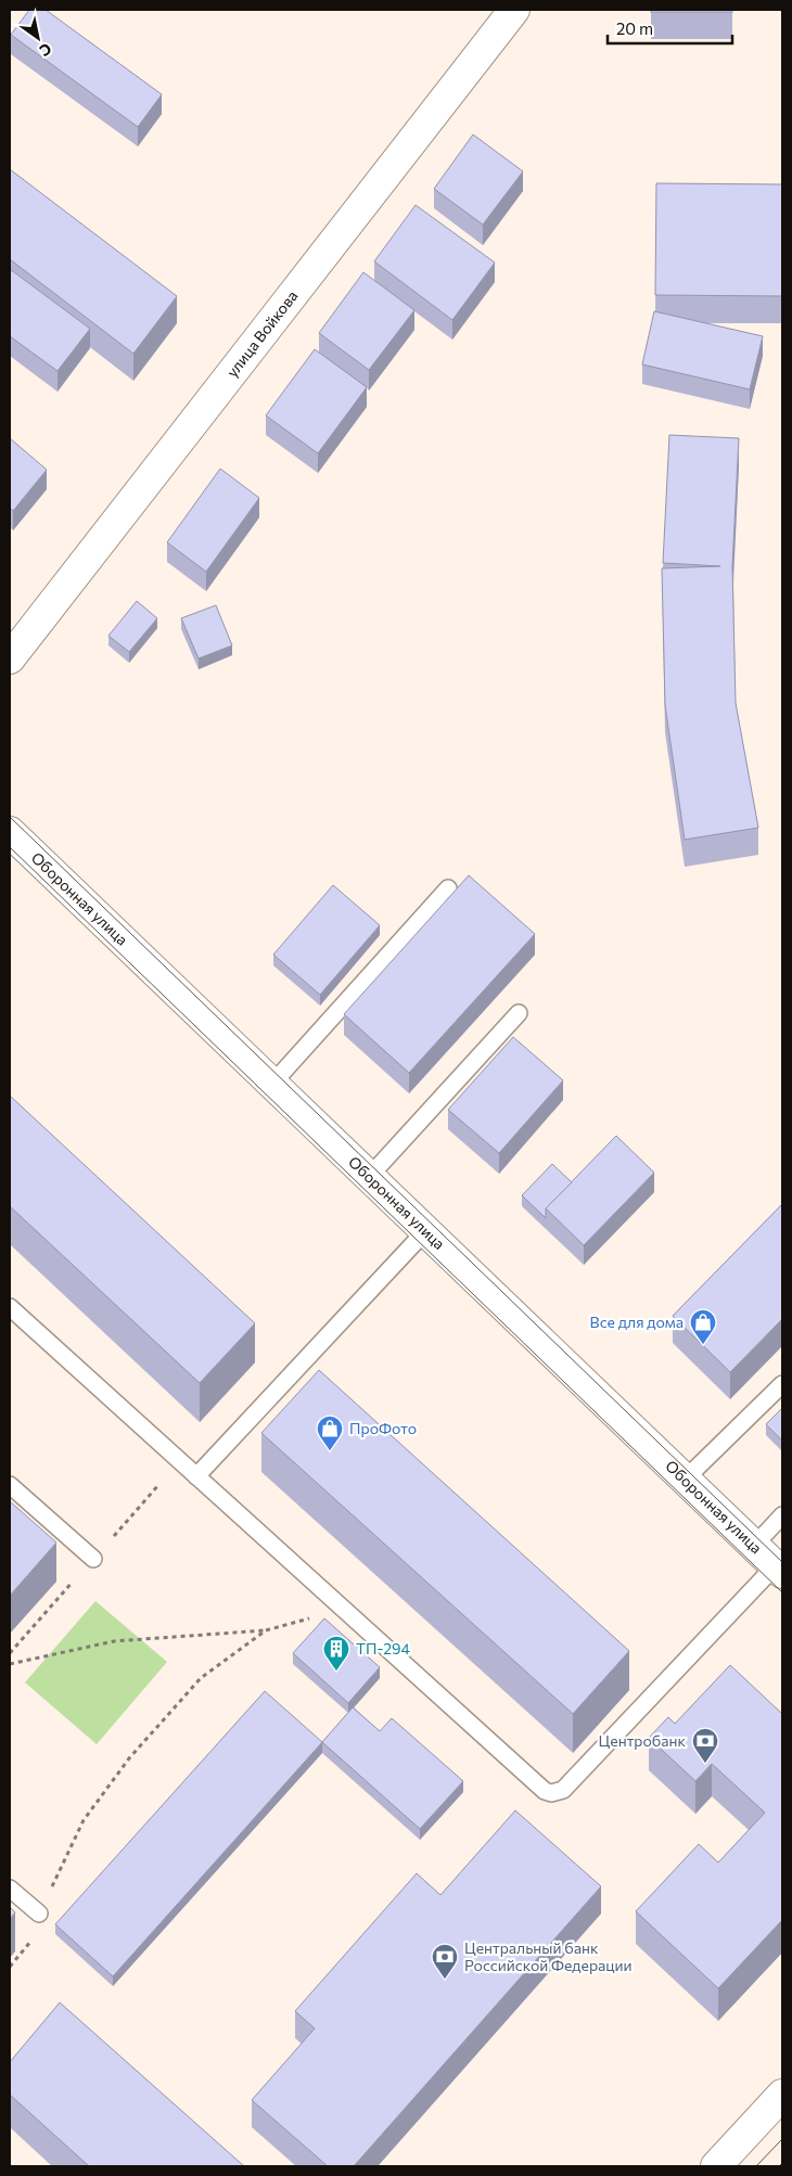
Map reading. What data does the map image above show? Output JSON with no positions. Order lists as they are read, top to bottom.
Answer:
{
  "streets": {
    "main road": ["улица Войкова", "Оборонная улица"]
  },
  "places": {
    "shop": ["Все для дома", "ПроФото"],
    "building": ["ТП-294"],
    "bank": ["Центробанк", "Центральный банк Российской Федерации"]
  },
  "scale_bar": "20 m",
  "north": "bottom right"
}
